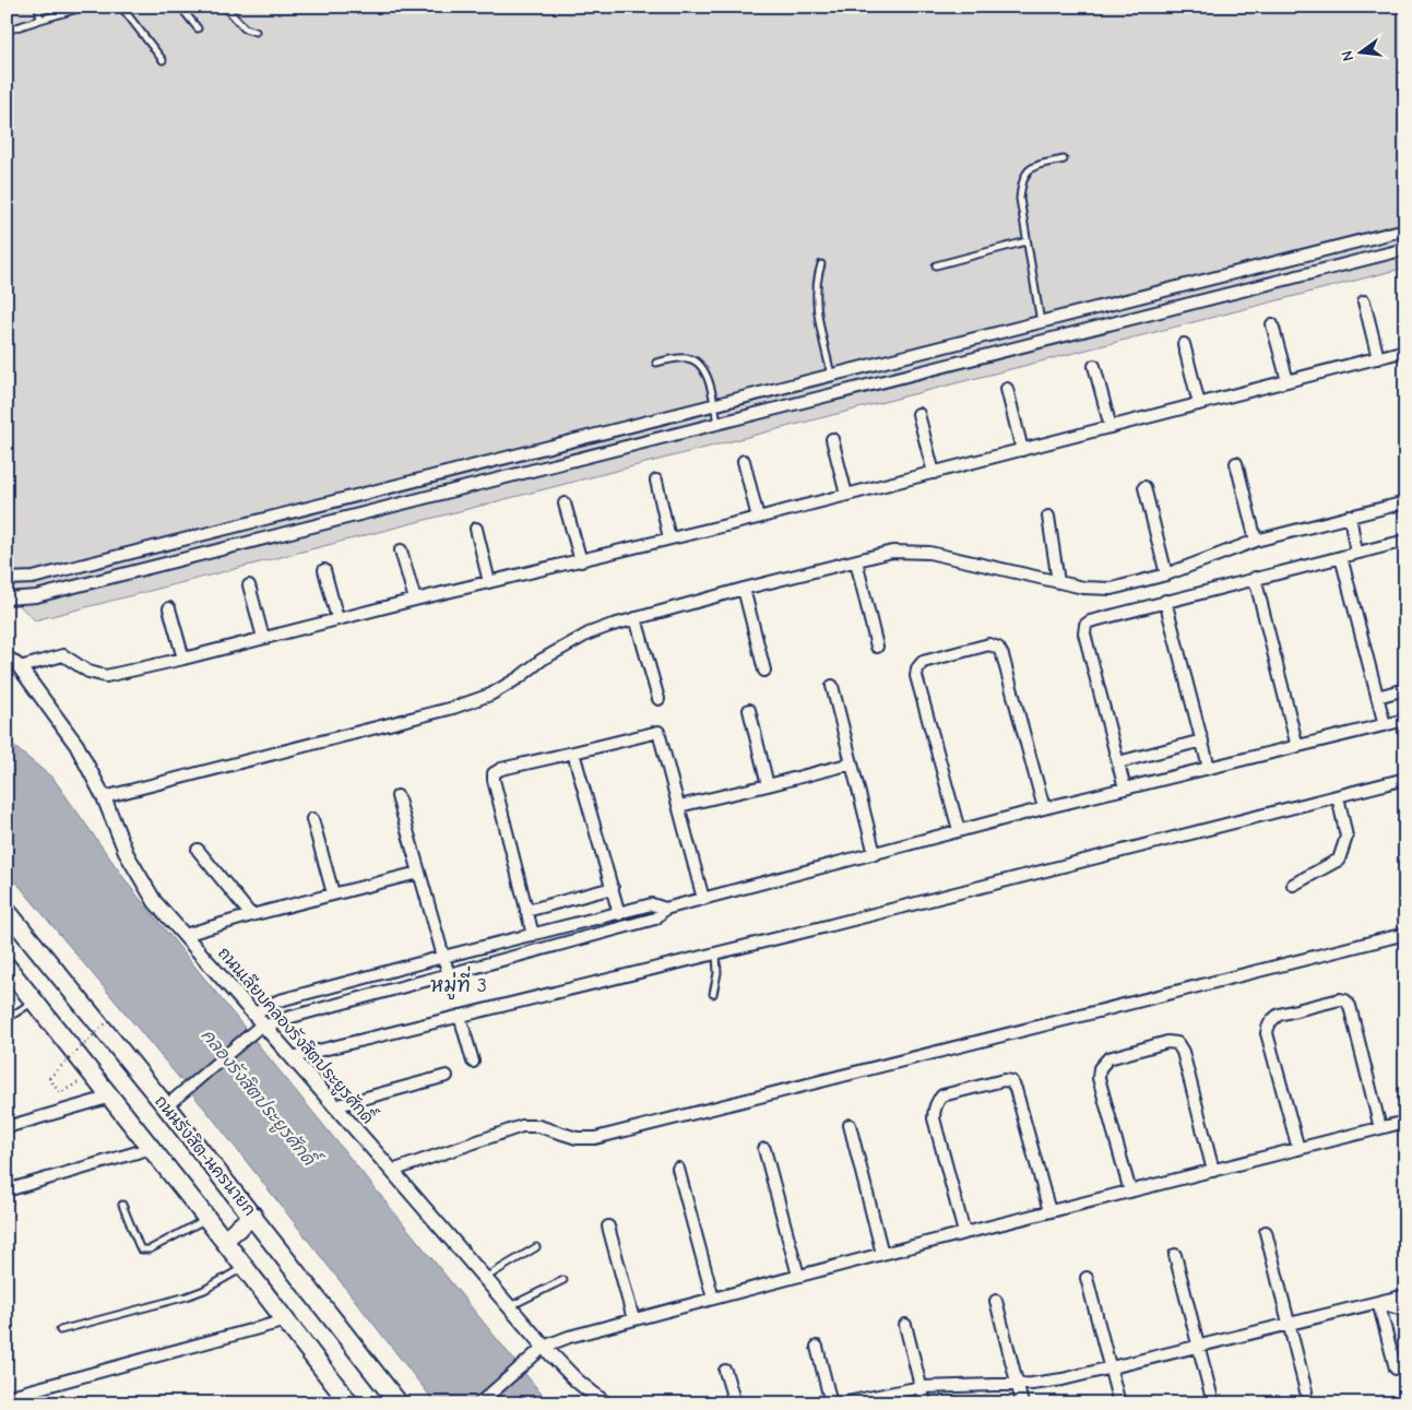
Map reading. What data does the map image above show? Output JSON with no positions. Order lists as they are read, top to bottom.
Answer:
{
  "streets": {
    "main road": ["ถนนรังสิต-นครนายก"],
    "street": ["ถนนเลียบคลองรังสิตประยูรศักดิ์"]
  },
  "districts": ["หมู่ที่ 3"],
  "water": ["คลองรังสิตประยูรศักดิ์"],
  "north": "left"
}
